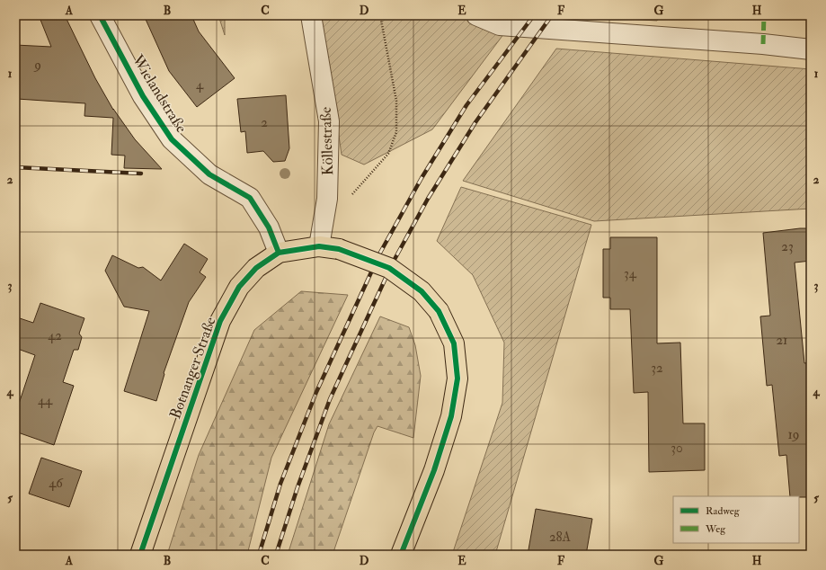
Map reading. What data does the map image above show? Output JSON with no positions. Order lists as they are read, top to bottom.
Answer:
{
  "streets": {
    "main road": ["Botnanger Straße"],
    "street": ["Wielandstraße", "Köllestraße"]
  },
  "crossings": [
    ["Wielandstraße", "Botnanger Straße"],
    ["Köllestraße", "Botnanger Straße"]
  ],
  "house_numbers": [
    "9",
    "4",
    "2",
    "23",
    "34",
    "42",
    "21",
    "32",
    "44",
    "19",
    "30",
    "46",
    "28A"
  ],
  "legend": ["Radweg", "Weg"],
  "grid": {
    "columns": [
      "A",
      "B",
      "C",
      "D",
      "E",
      "F",
      "G",
      "H"
    ],
    "rows": [
      "1",
      "2",
      "3",
      "4",
      "5"
    ]
  }
}
